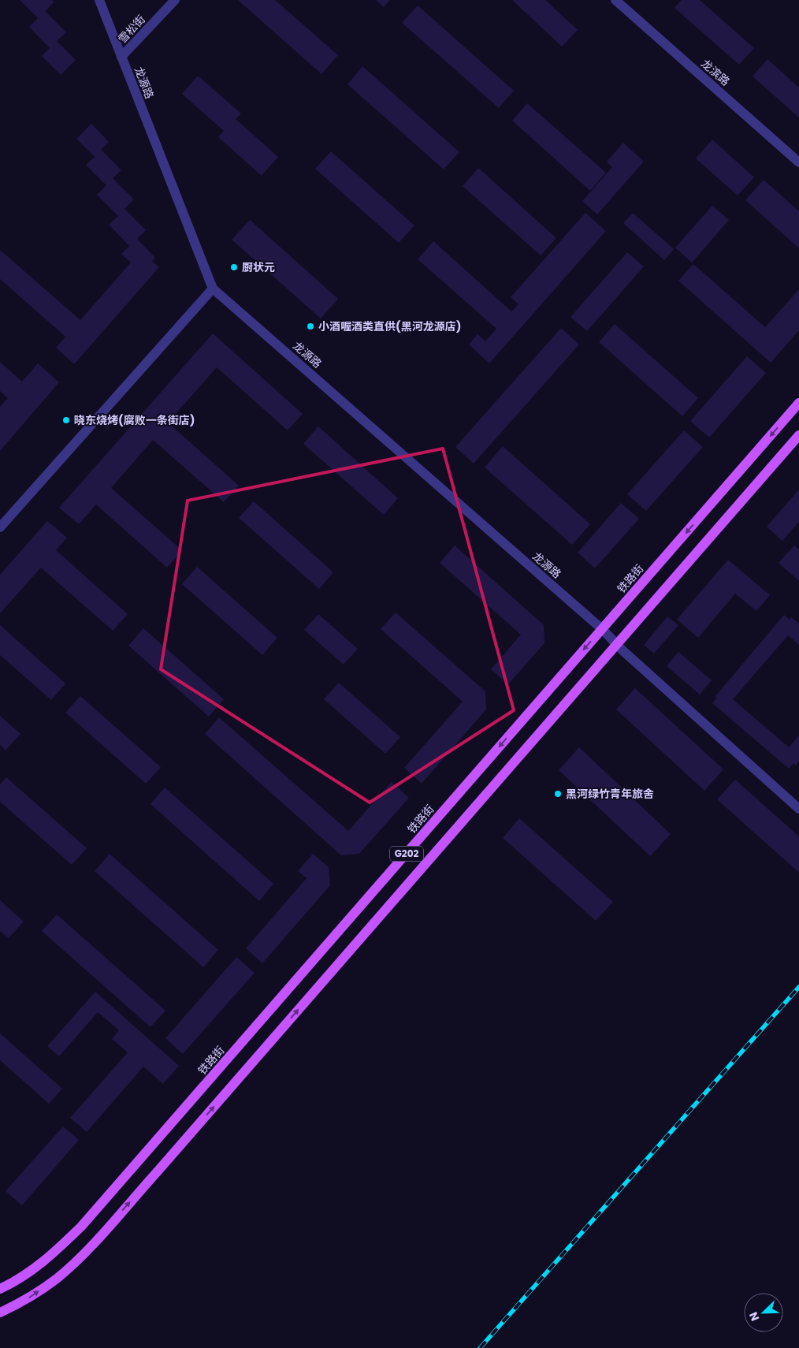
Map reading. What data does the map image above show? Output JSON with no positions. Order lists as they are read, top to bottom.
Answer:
{
  "streets": {
    "main road": ["铁路街", "G202"],
    "street": ["雪松街", "龙滨路", "龙源路"]
  },
  "crossings": [
    ["雪松街", "龙源路"],
    ["龙源路", "铁路街"],
    ["龙源路", "G202"]
  ],
  "places": [
    "厨状元",
    "小酒喔酒类直供(黑河龙源店)",
    "晓东烧烤(腐败一条街店)",
    "黑河绿竹青年旅舍"
  ],
  "north": "bottom left"
}
